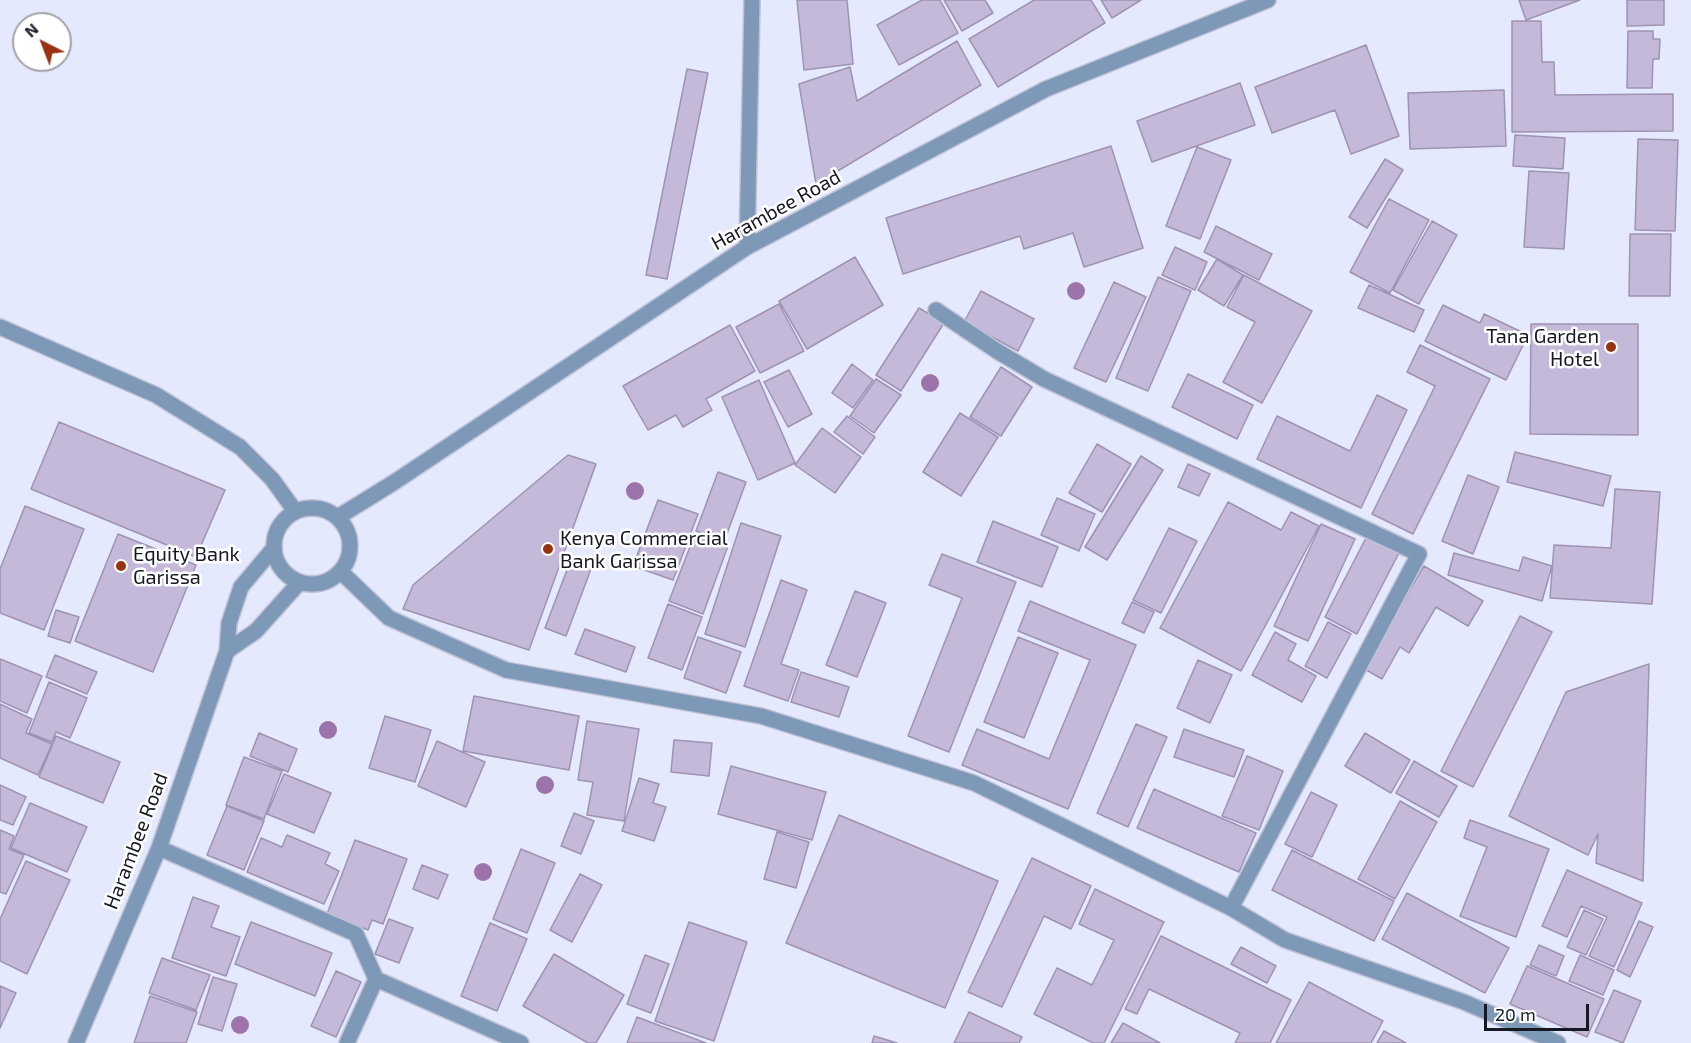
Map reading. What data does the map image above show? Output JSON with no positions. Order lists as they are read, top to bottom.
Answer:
{
  "streets": {
    "street": ["Harambee Road"]
  },
  "places": ["Tana Garden Hotel", "Kenya Commercial Bank Garissa", "Equity Bank Garissa"],
  "scale_bar": "20 m",
  "north": "top left"
}
